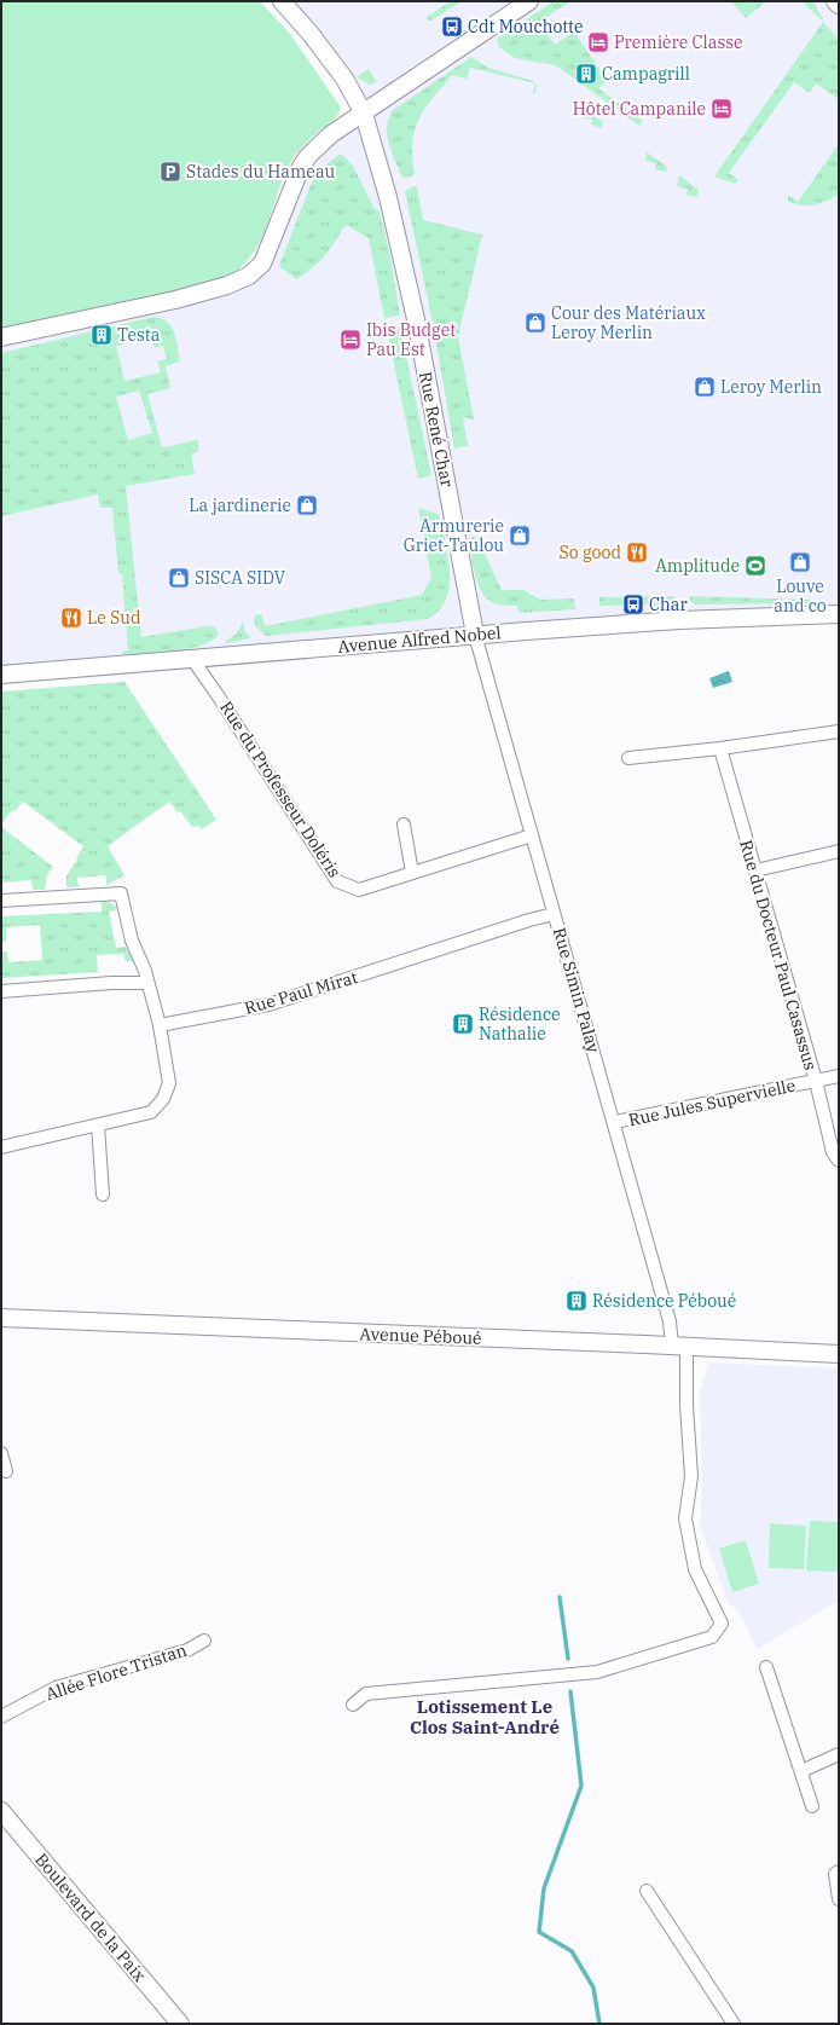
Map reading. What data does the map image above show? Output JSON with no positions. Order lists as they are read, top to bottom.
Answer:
{
  "streets": {
    "street": [
      "Rue René Char",
      "Avenue Alfred Nobel",
      "Rue du Professeur Doléris",
      "Rue du Docteur Paul Casassus",
      "Rue Simin Palay",
      "Rue Paul Mirat",
      "Rue Jules Supervielle",
      "Avenue Péboué",
      "Allée Flore Tristan",
      "Boulevard de la Paix"
    ]
  },
  "crossings": [
    ["Rue René Char", "Avenue Alfred Nobel"],
    ["Rue René Char", "Rue Simin Palay"],
    ["Avenue Alfred Nobel", "Rue du Professeur Doléris"],
    ["Avenue Alfred Nobel", "Rue Simin Palay"],
    ["Rue du Professeur Doléris", "Rue Simin Palay"],
    ["Rue du Docteur Paul Casassus", "Rue Jules Supervielle"],
    ["Rue Simin Palay", "Rue Paul Mirat"],
    ["Rue Simin Palay", "Rue Jules Supervielle"],
    ["Rue Simin Palay", "Avenue Péboué"]
  ],
  "districts": ["Lotissement Le Clos Saint-André"],
  "places": {
    "bus stop": ["Cdt Mouchotte", "Char"],
    "hotel": ["Première Classe", "Hôtel Campanile", "Ibis Budget Pau Est"],
    "building": [
      "Campagrill",
      "Testa",
      "Résidence Nathalie",
      "Résidence Péboué"
    ],
    "parking": ["Stades du Hameau"],
    "shop": [
      "Cour des Matériaux Leroy Merlin",
      "Leroy Merlin",
      "La jardinerie",
      "Armurerie Griet-Taulou",
      "Louve and co",
      "SISCA SIDV"
    ],
    "restaurant": ["So good", "Le Sud"],
    "sports": ["Amplitude"]
  }
}
